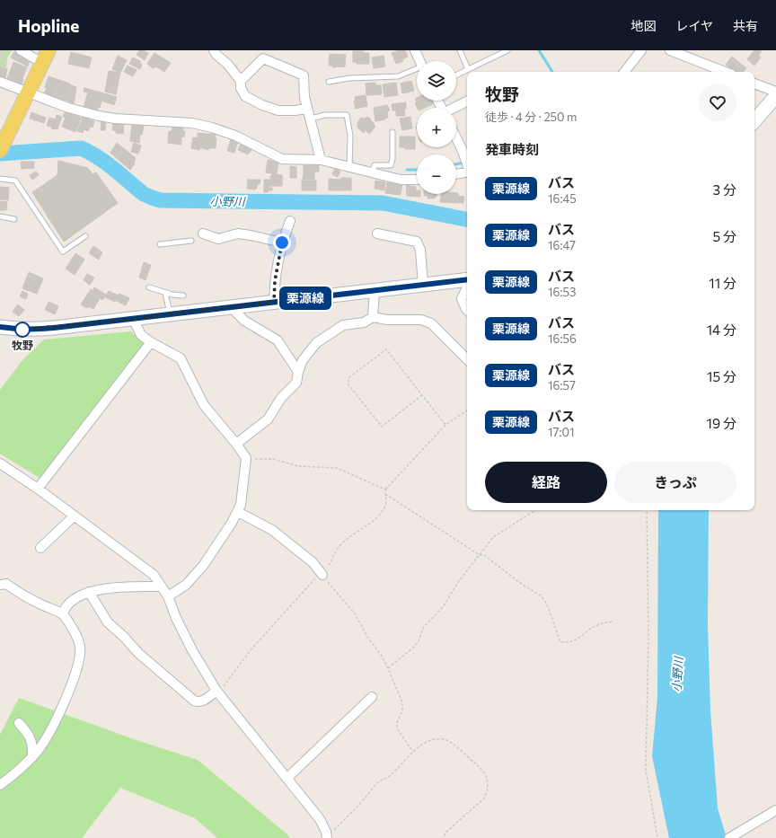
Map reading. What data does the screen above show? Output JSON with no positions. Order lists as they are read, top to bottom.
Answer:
{
  "water": ["小野川"],
  "places": ["牧野"],
  "lines": ["bus line 栗源線"],
  "page": {
    "header": "Hopline",
    "nav": ["地図", "レイヤ", "共有"],
    "on_map": "栗源線",
    "map_buttons": ["+", "−"],
    "heading": [
      ["牧野", "徒歩 · 4 分 · 250 m"],
      "発車時刻"
    ],
    "list": [
      {
        "mark": "栗源線",
        "name": "バス",
        "note": "16:45",
        "value": "3 分"
      },
      {
        "mark": "栗源線",
        "name": "バス",
        "note": "16:47",
        "value": "5 分"
      },
      {
        "mark": "栗源線",
        "name": "バス",
        "note": "16:53",
        "value": "11 分"
      },
      {
        "mark": "栗源線",
        "name": "バス",
        "note": "16:56",
        "value": "14 分"
      },
      {
        "mark": "栗源線",
        "name": "バス",
        "note": "16:57",
        "value": "15 分"
      },
      {
        "mark": "栗源線",
        "name": "バス",
        "note": "17:01",
        "value": "19 分"
      }
    ],
    "buttons": ["経路", "きっぷ"]
  }
}
